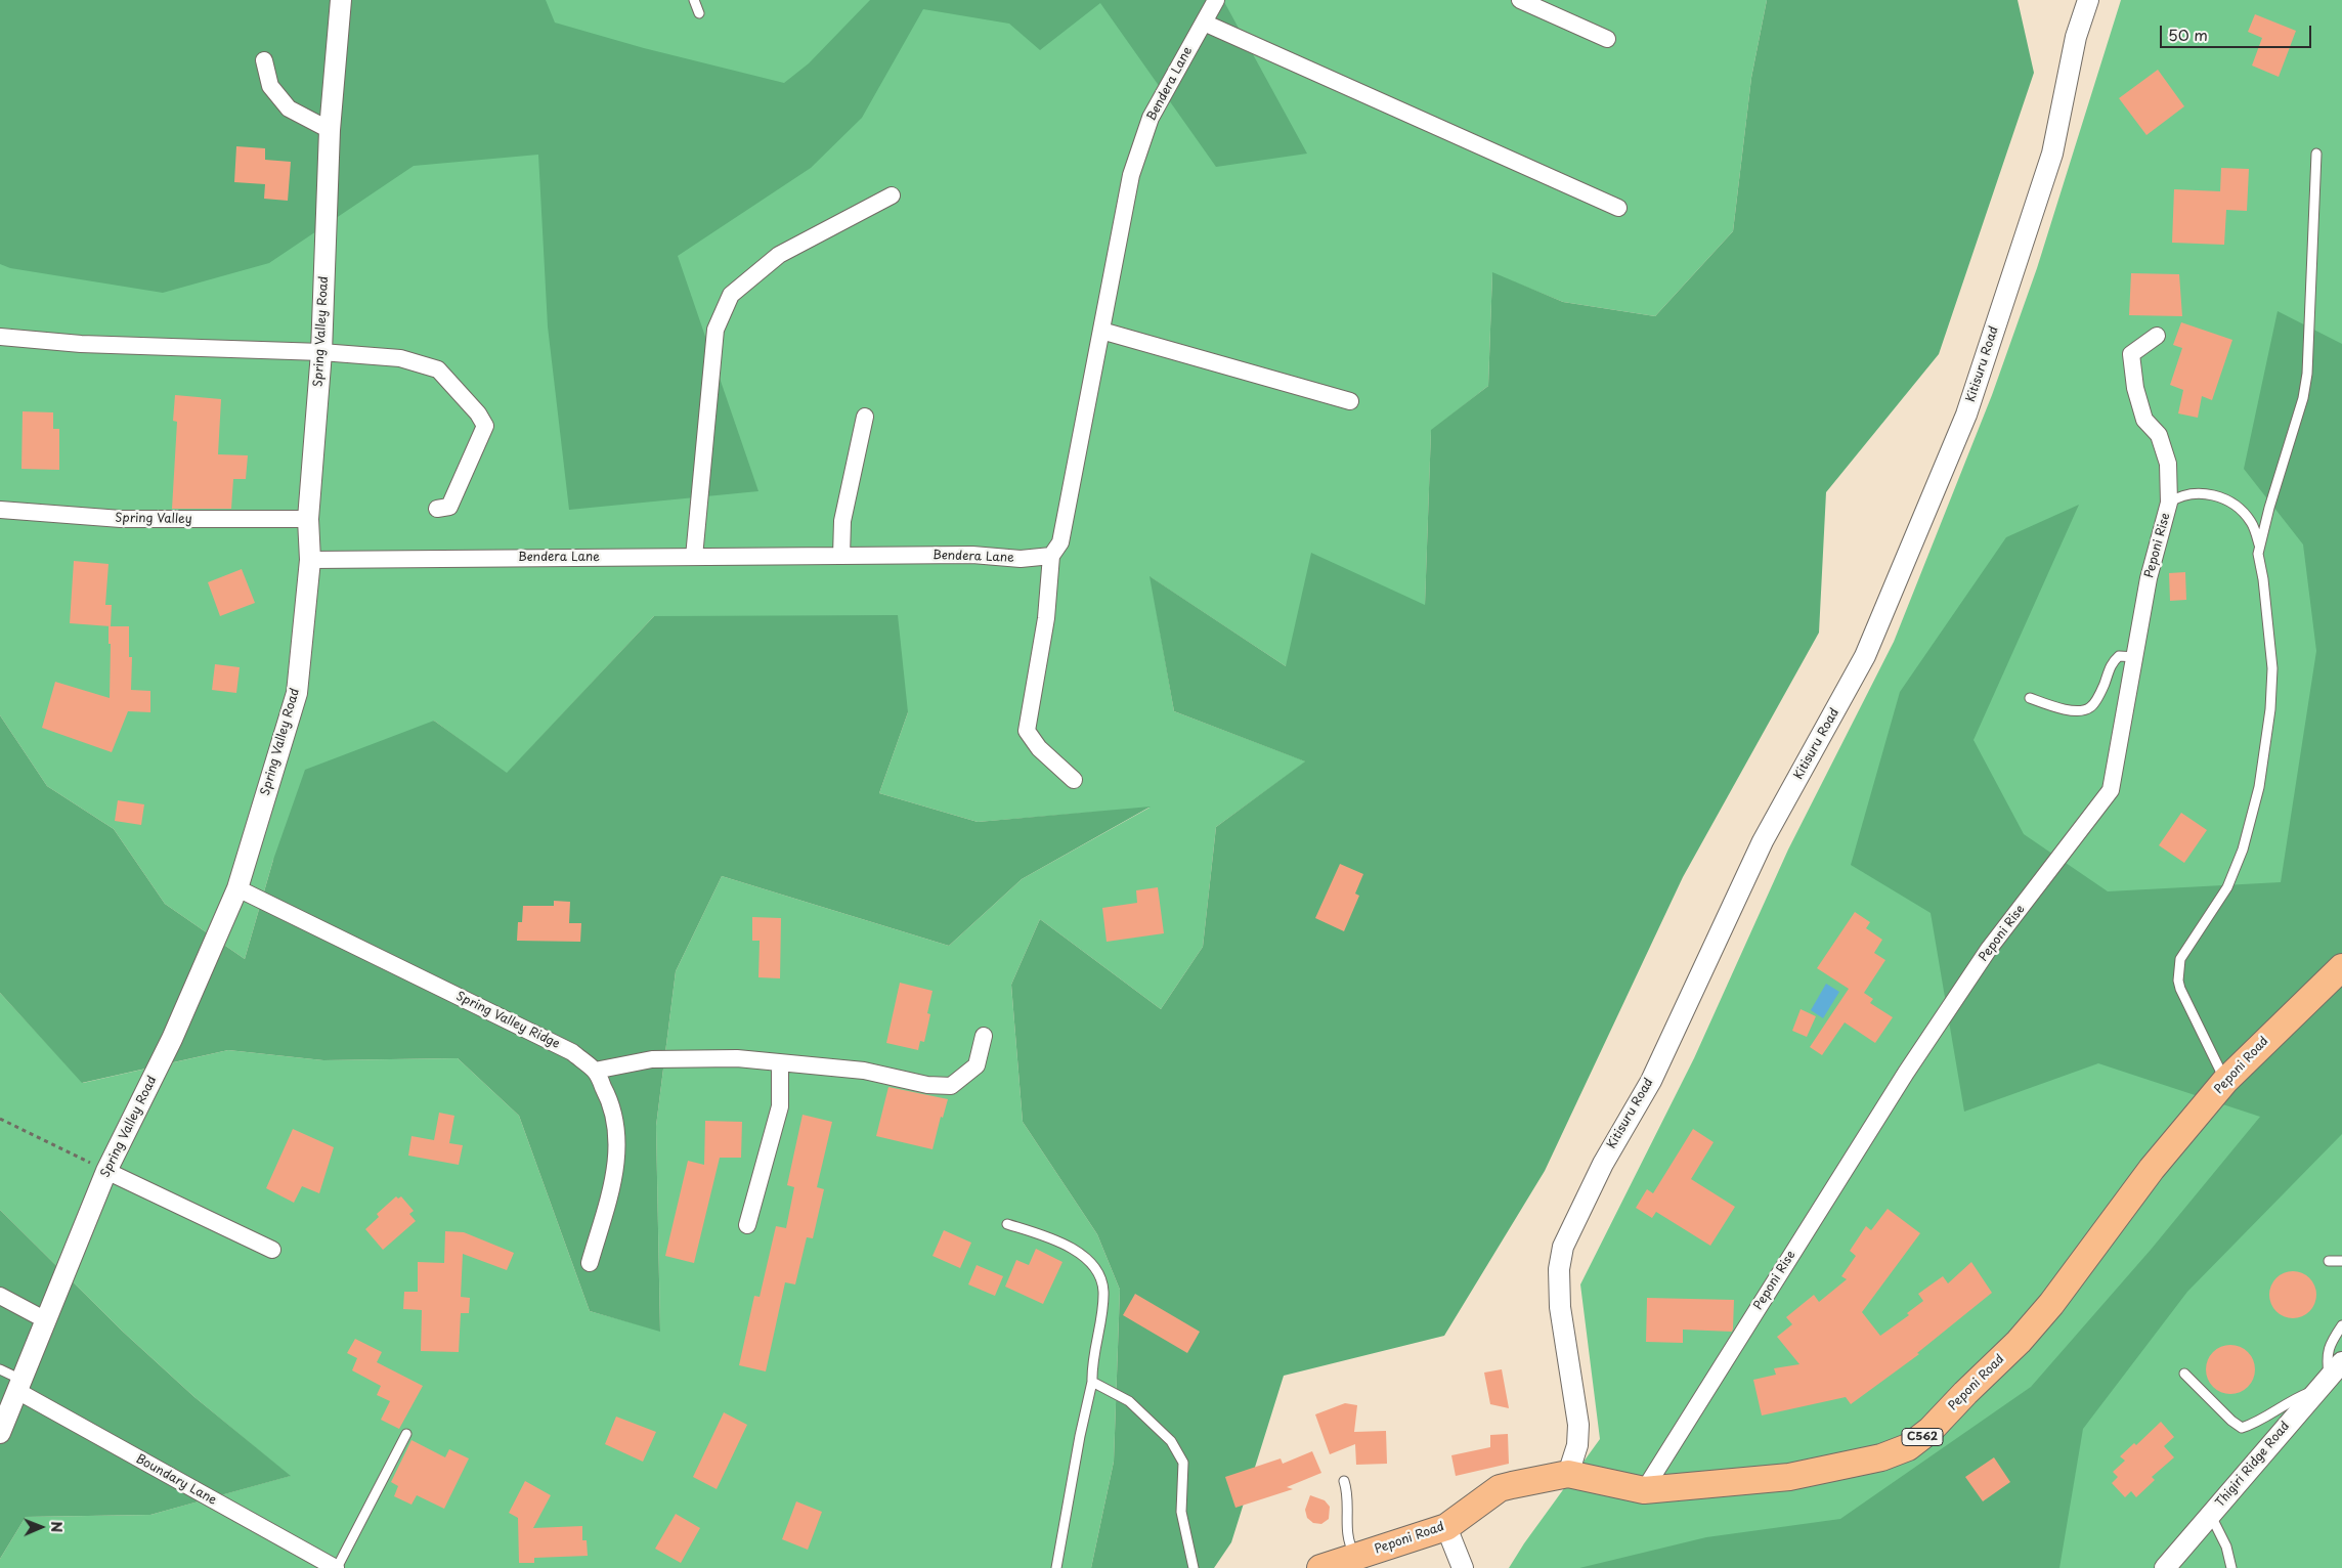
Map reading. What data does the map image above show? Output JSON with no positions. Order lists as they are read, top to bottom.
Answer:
{
  "streets": {
    "main road": ["Peponi Road", "C562"],
    "street": [
      "Bendera Lane",
      "Spring Valley Road",
      "Kitisuru Road",
      "Spring Valley",
      "Peponi Rise",
      "Spring Valley Ridge",
      "Thigiri Ridge Road",
      "Boundary Lane"
    ]
  },
  "crossings": [
    ["Bendera Lane", "Spring Valley Road"],
    ["Spring Valley Road", "Spring Valley"],
    ["Spring Valley Road", "Spring Valley Ridge"],
    ["Spring Valley Road", "Boundary Lane"],
    ["Kitisuru Road", "Peponi Road"],
    ["Peponi Rise", "Peponi Road"]
  ],
  "scale_bar": "50 m",
  "north": "right"
}
